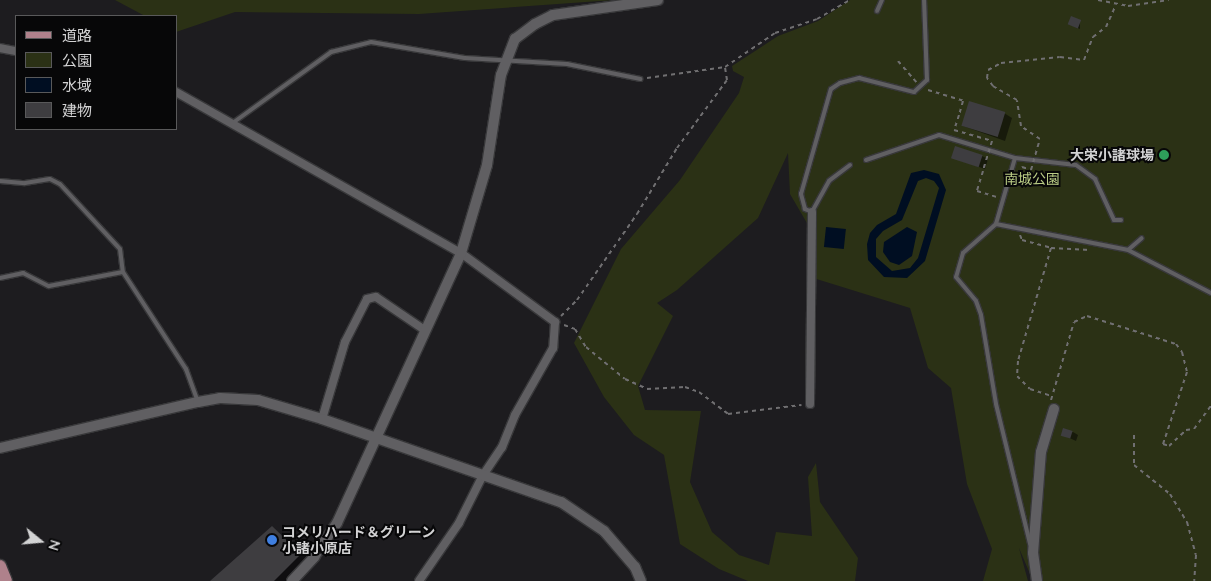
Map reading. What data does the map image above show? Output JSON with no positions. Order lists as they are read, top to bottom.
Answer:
{
  "parks": ["南城公園"],
  "places": ["大栄小諸球場", "コメリハード＆グリーン 小諸小原店"],
  "legend": [
    "道路",
    "公園",
    "水域",
    "建物"
  ],
  "north": "right"
}
